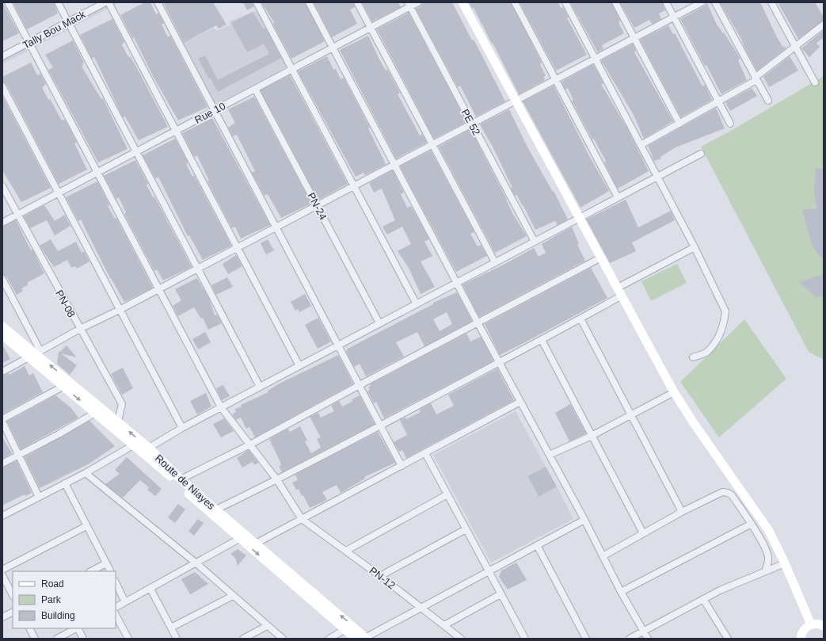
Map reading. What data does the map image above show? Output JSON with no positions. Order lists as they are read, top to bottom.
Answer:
{
  "streets": {
    "main road": ["Route de Niayes"],
    "street": [
      "Tally Bou Mack",
      "Rue 10",
      "PE 52",
      "PN-24",
      "PN-08",
      "PN-12"
    ]
  },
  "crossings": [
    ["Rue 10", "PE 52"],
    ["Rue 10", "PN-24"],
    ["Rue 10", "PN-08"],
    ["PN-08", "Route de Niayes"]
  ],
  "legend": ["Road", "Park", "Building"]
}
